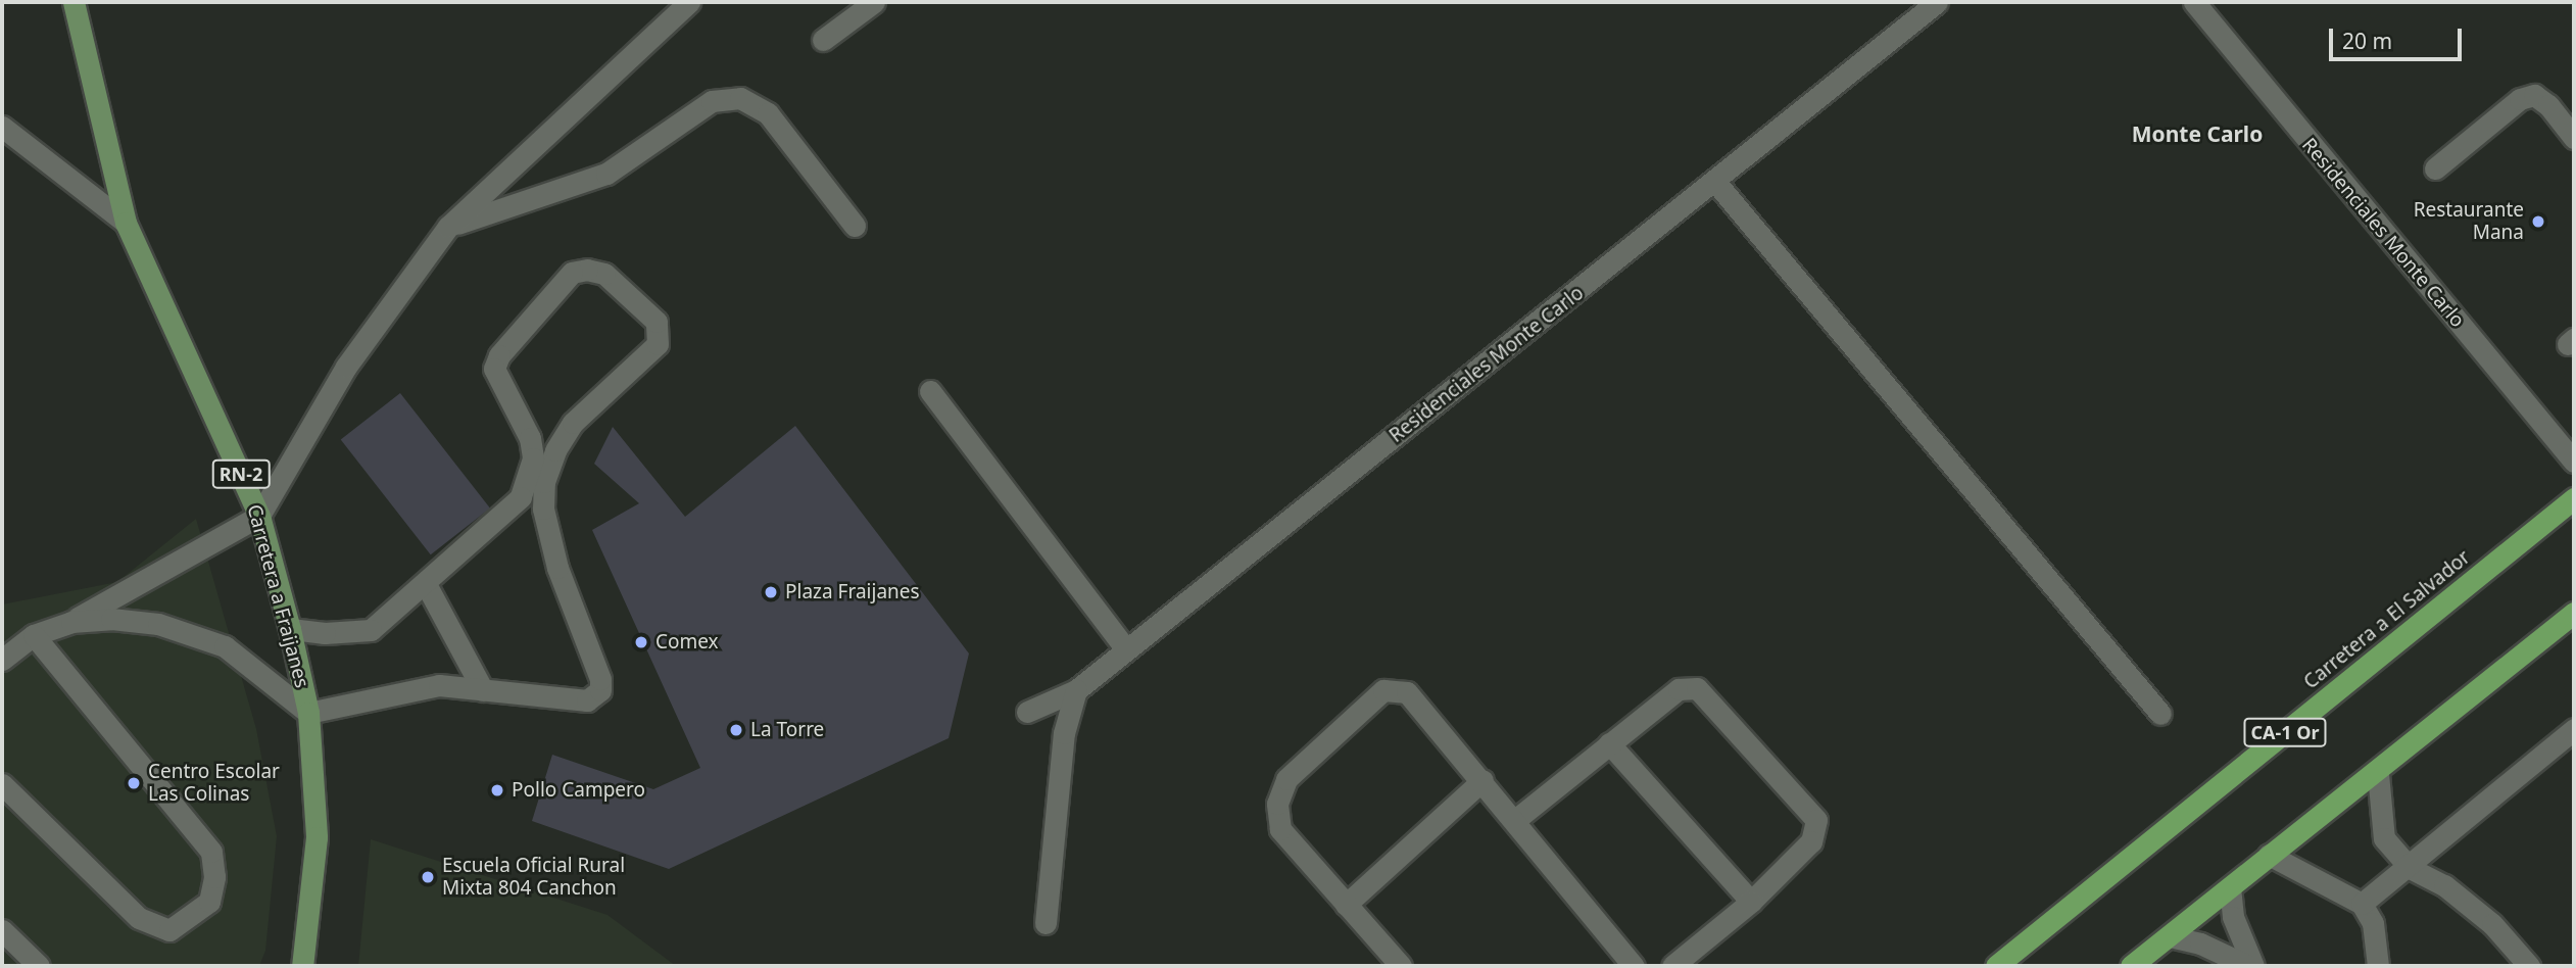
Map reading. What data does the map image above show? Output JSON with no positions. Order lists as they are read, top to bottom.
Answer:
{
  "streets": {
    "highway": ["Carretera a El Salvador", "CA-1 Or"],
    "main road": ["RN-2", "Carretera a Fraijanes"],
    "street": ["Residenciales Monte Carlo"]
  },
  "districts": ["Monte Carlo"],
  "places": [
    "Restaurante Mana",
    "Plaza Fraijanes",
    "Comex",
    "La Torre",
    "Centro Escolar Las Colinas",
    "Pollo Campero",
    "Escuela Oficial Rural Mixta 804 Canchon"
  ],
  "scale_bar": "20 m"
}
